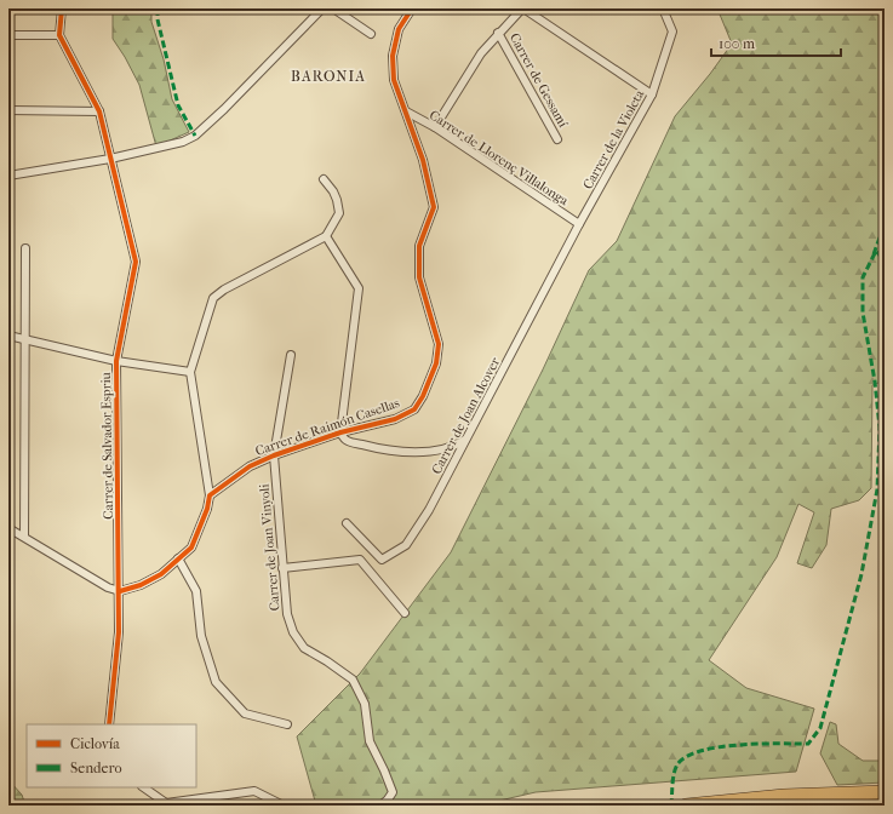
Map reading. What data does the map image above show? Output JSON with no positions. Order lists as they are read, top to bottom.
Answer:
{
  "streets": {
    "street": [
      "Carrer de Gessamí",
      "Carrer de la Violeta",
      "Carrer de Llorenç Villalonga",
      "Carrer de Joan Alcover",
      "Carrer de Raimón Casellas",
      "Carrer de Salvador Espriu",
      "Carrer de Joan Vinyoli"
    ]
  },
  "crossings": [
    ["Carrer de la Violeta", "Carrer de Llorenç Villalonga"],
    ["Carrer de la Violeta", "Carrer de Joan Alcover"],
    ["Carrer de Llorenç Villalonga", "Carrer de Joan Alcover"],
    ["Carrer de Llorenç Villalonga", "Carrer de Raimón Casellas"],
    ["Carrer de Raimón Casellas", "Carrer de Joan Vinyoli"]
  ],
  "districts": ["BARONIA"],
  "legend": ["Ciclovía", "Sendero"],
  "scale_bar": "100 m"
}
